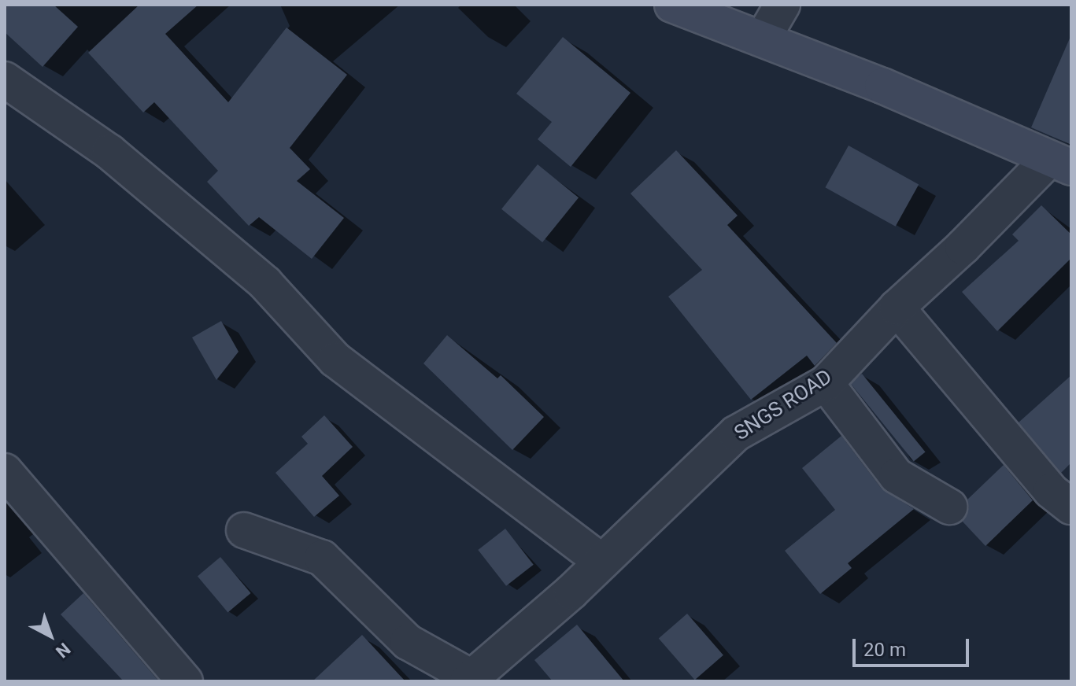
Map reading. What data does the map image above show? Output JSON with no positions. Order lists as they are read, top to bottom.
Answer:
{
  "streets": {
    "street": ["SNGS ROAD"]
  },
  "scale_bar": "20 m",
  "north": "bottom right"
}
